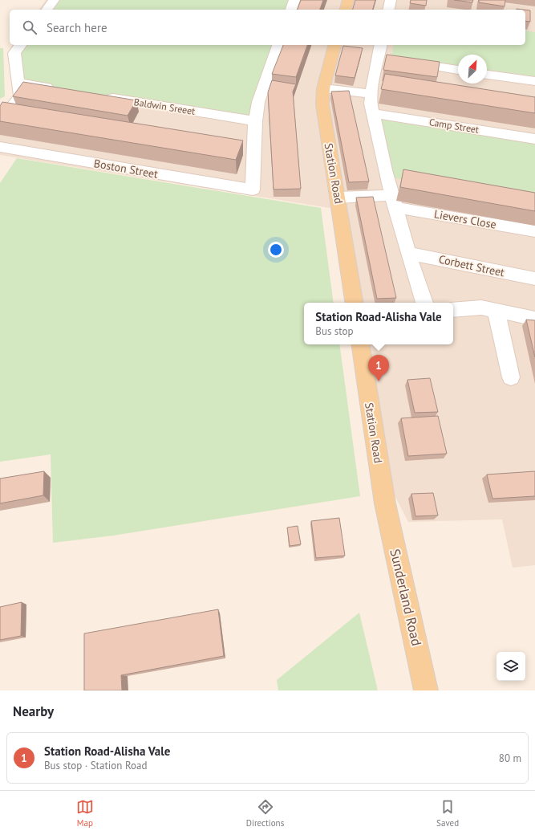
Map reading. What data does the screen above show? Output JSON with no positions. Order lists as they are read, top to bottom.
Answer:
{
  "streets": {
    "main road": ["Station Road", "Sunderland Road"],
    "street": [
      "Baldwin Sreeet",
      "Camp Street",
      "Boston Street",
      "Lievers Close",
      "Corbett Street"
    ]
  },
  "crossings": [
    ["Baldwin Sreeet", "Boston Street"],
    ["Station Road", "Lievers Close"],
    ["Station Road", "Sunderland Road"]
  ],
  "north": "top right",
  "page": {
    "search": "Search here",
    "popup": ["Station Road-Alisha Vale", "Bus stop"],
    "pins": "1",
    "heading": "Nearby",
    "list": [
      {
        "mark": "1",
        "name": "Station Road-Alisha Vale",
        "note": "Bus stop · Station Road",
        "value": "80 m"
      }
    ],
    "nav": ["Map", "Directions", "Saved"]
  }
}
